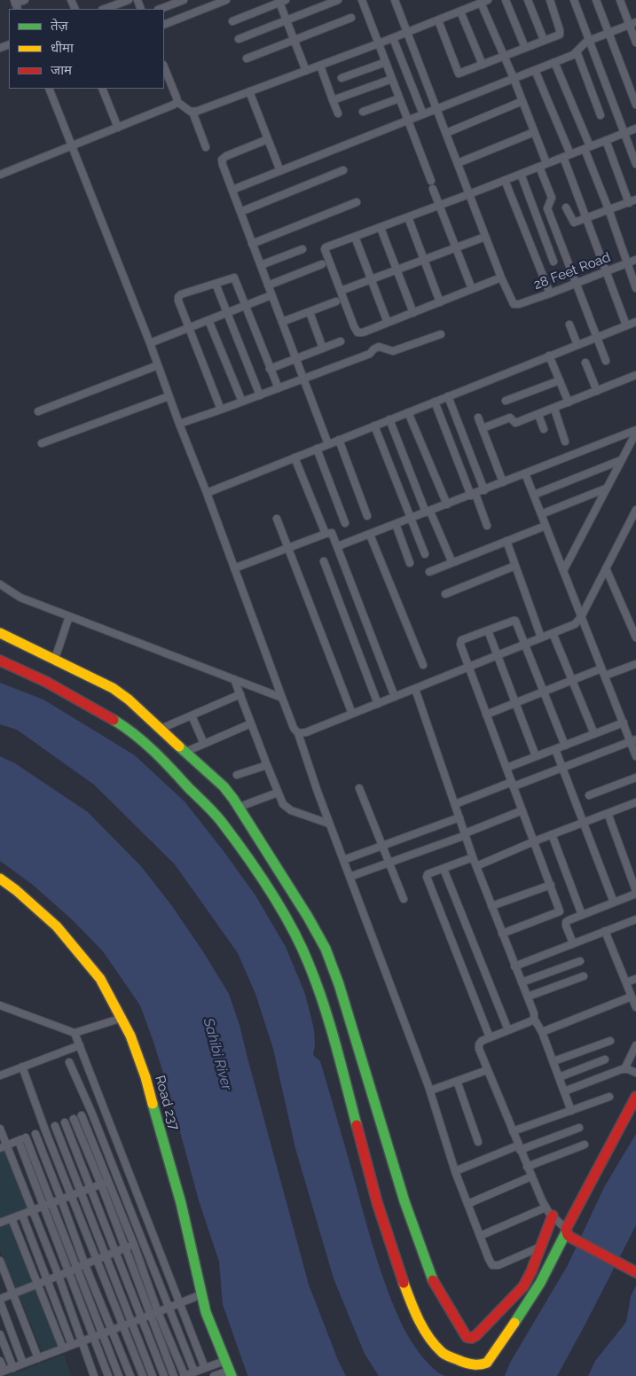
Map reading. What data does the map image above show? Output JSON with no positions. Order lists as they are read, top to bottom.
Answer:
{
  "streets": {
    "street": ["28 Feet Road", "Road 237"]
  },
  "water": ["Sahibi River"],
  "legend": ["तेज़", "धीमा", "जाम"]
}
